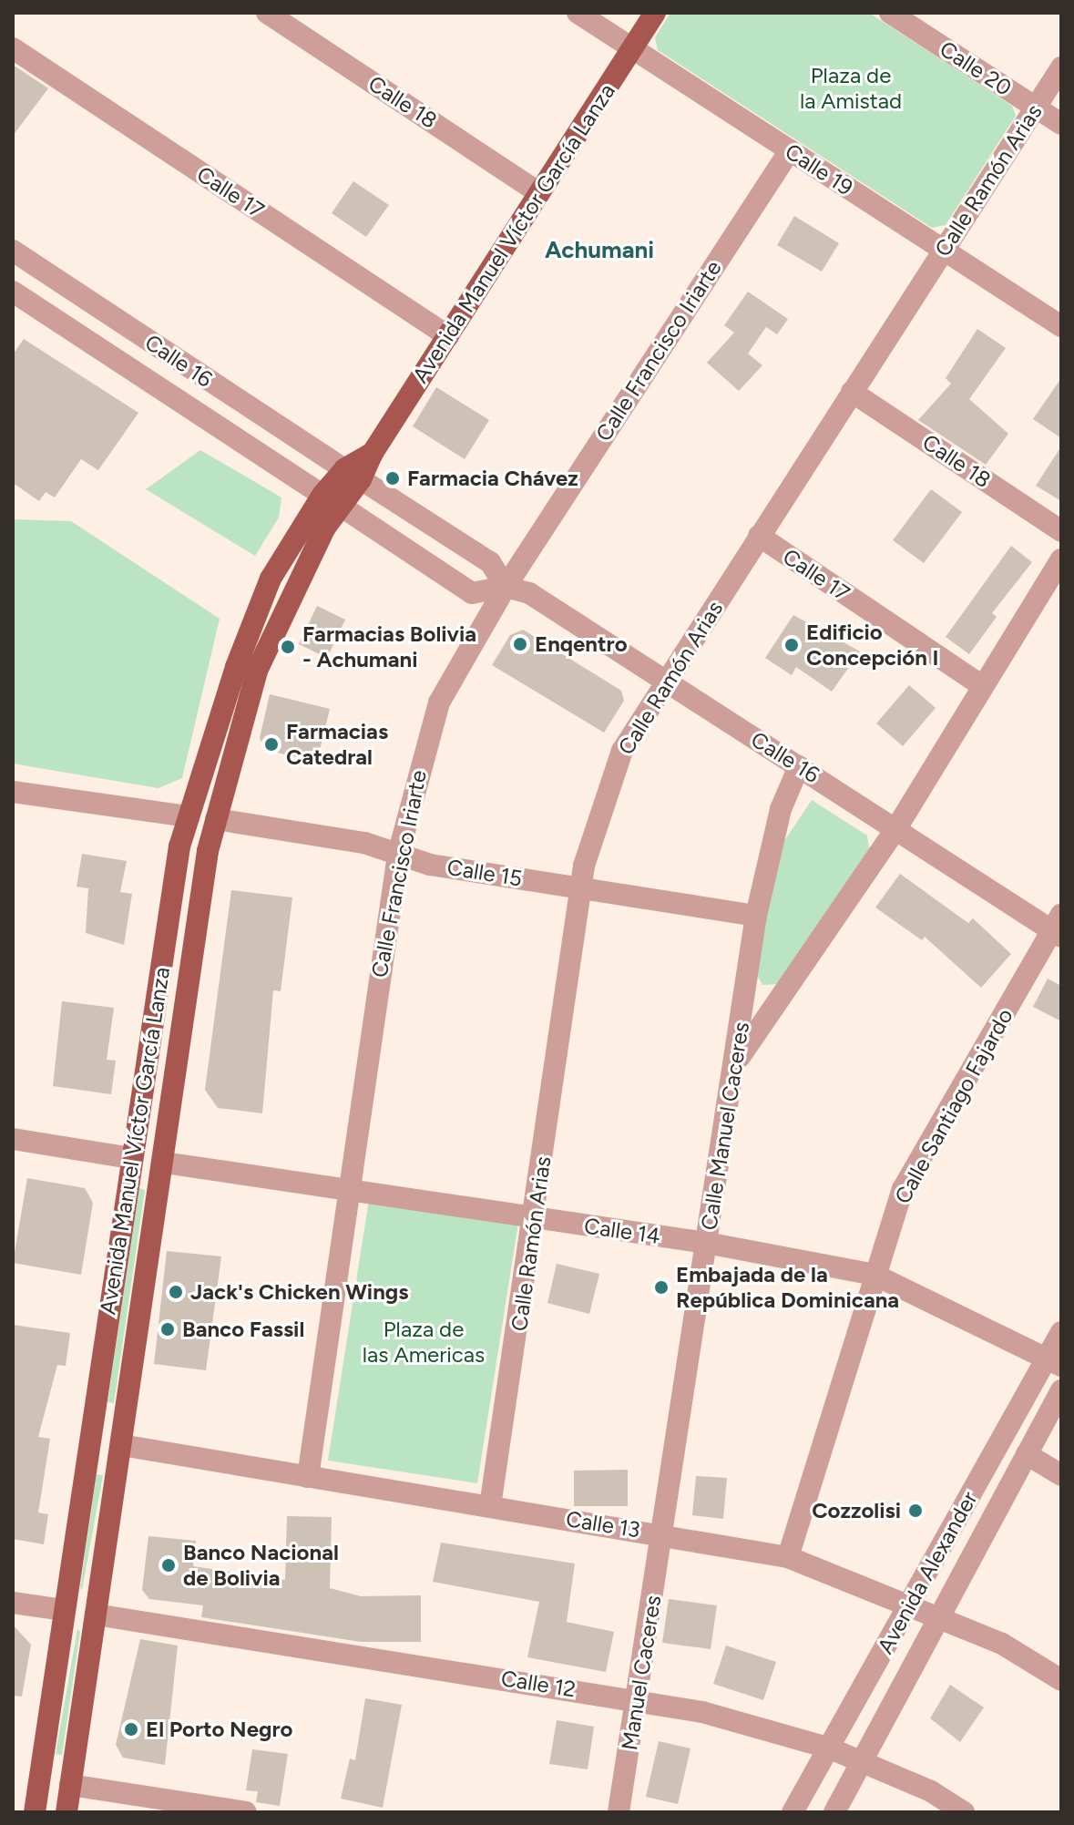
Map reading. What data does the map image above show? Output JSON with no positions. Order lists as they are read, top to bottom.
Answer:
{
  "streets": {
    "main road": ["Avenida Manuel Víctor García Lanza"],
    "street": [
      "Calle 20",
      "Calle 18",
      "Calle 19",
      "Calle Ramón Arias",
      "Calle 17",
      "Calle Francisco Iriarte",
      "Calle 16",
      "Calle 15",
      "Calle Santiago Fajardo",
      "Calle Manuel Caceres",
      "Calle 14",
      "Calle 13",
      "Avenida Alexander",
      "Manuel Caceres",
      "Calle 12"
    ]
  },
  "crossings": [
    ["Calle 20", "Calle Ramón Arias"],
    ["Calle 18", "Calle Ramón Arias"],
    ["Calle 18", "Avenida Manuel Víctor García Lanza"],
    ["Calle 19", "Calle Ramón Arias"],
    ["Calle 19", "Avenida Manuel Víctor García Lanza"],
    ["Calle 19", "Calle Francisco Iriarte"],
    ["Calle Ramón Arias", "Calle 17"],
    ["Calle Ramón Arias", "Calle 16"],
    ["Calle Ramón Arias", "Calle 15"],
    ["Calle Ramón Arias", "Calle 14"],
    ["Calle Ramón Arias", "Calle 13"],
    ["Calle 17", "Avenida Manuel Víctor García Lanza"],
    ["Avenida Manuel Víctor García Lanza", "Calle 16"],
    ["Avenida Manuel Víctor García Lanza", "Calle 15"],
    ["Avenida Manuel Víctor García Lanza", "Calle 14"],
    ["Avenida Manuel Víctor García Lanza", "Calle 13"],
    ["Avenida Manuel Víctor García Lanza", "Calle 12"],
    ["Calle Francisco Iriarte", "Calle 16"],
    ["Calle Francisco Iriarte", "Calle 15"],
    ["Calle Francisco Iriarte", "Calle 14"],
    ["Calle Francisco Iriarte", "Calle 13"],
    ["Calle 16", "Calle Santiago Fajardo"],
    ["Calle 16", "Calle Manuel Caceres"],
    ["Calle 15", "Calle Manuel Caceres"],
    ["Calle Santiago Fajardo", "Calle 14"],
    ["Calle Santiago Fajardo", "Calle 13"],
    ["Calle Manuel Caceres", "Calle 14"],
    ["Calle Manuel Caceres", "Calle 13"],
    ["Calle Manuel Caceres", "Manuel Caceres"],
    ["Calle 14", "Avenida Alexander"],
    ["Calle 13", "Avenida Alexander"],
    ["Calle 13", "Manuel Caceres"],
    ["Avenida Alexander", "Calle 12"],
    ["Manuel Caceres", "Calle 12"]
  ],
  "districts": ["Achumani"],
  "parks": ["Plaza de la Amistad", "Plaza de las Americas"],
  "places": [
    "Farmacia Chávez",
    "Enqentro",
    "Edificio Concepción I",
    "Farmacias Bolivia - Achumani",
    "Farmacias Catedral",
    "Embajada de la República Dominicana",
    "Jack's Chicken Wings",
    "Banco Fassil",
    "Cozzolisi",
    "Banco Nacional de Bolivia",
    "El Porto Negro"
  ]
}
